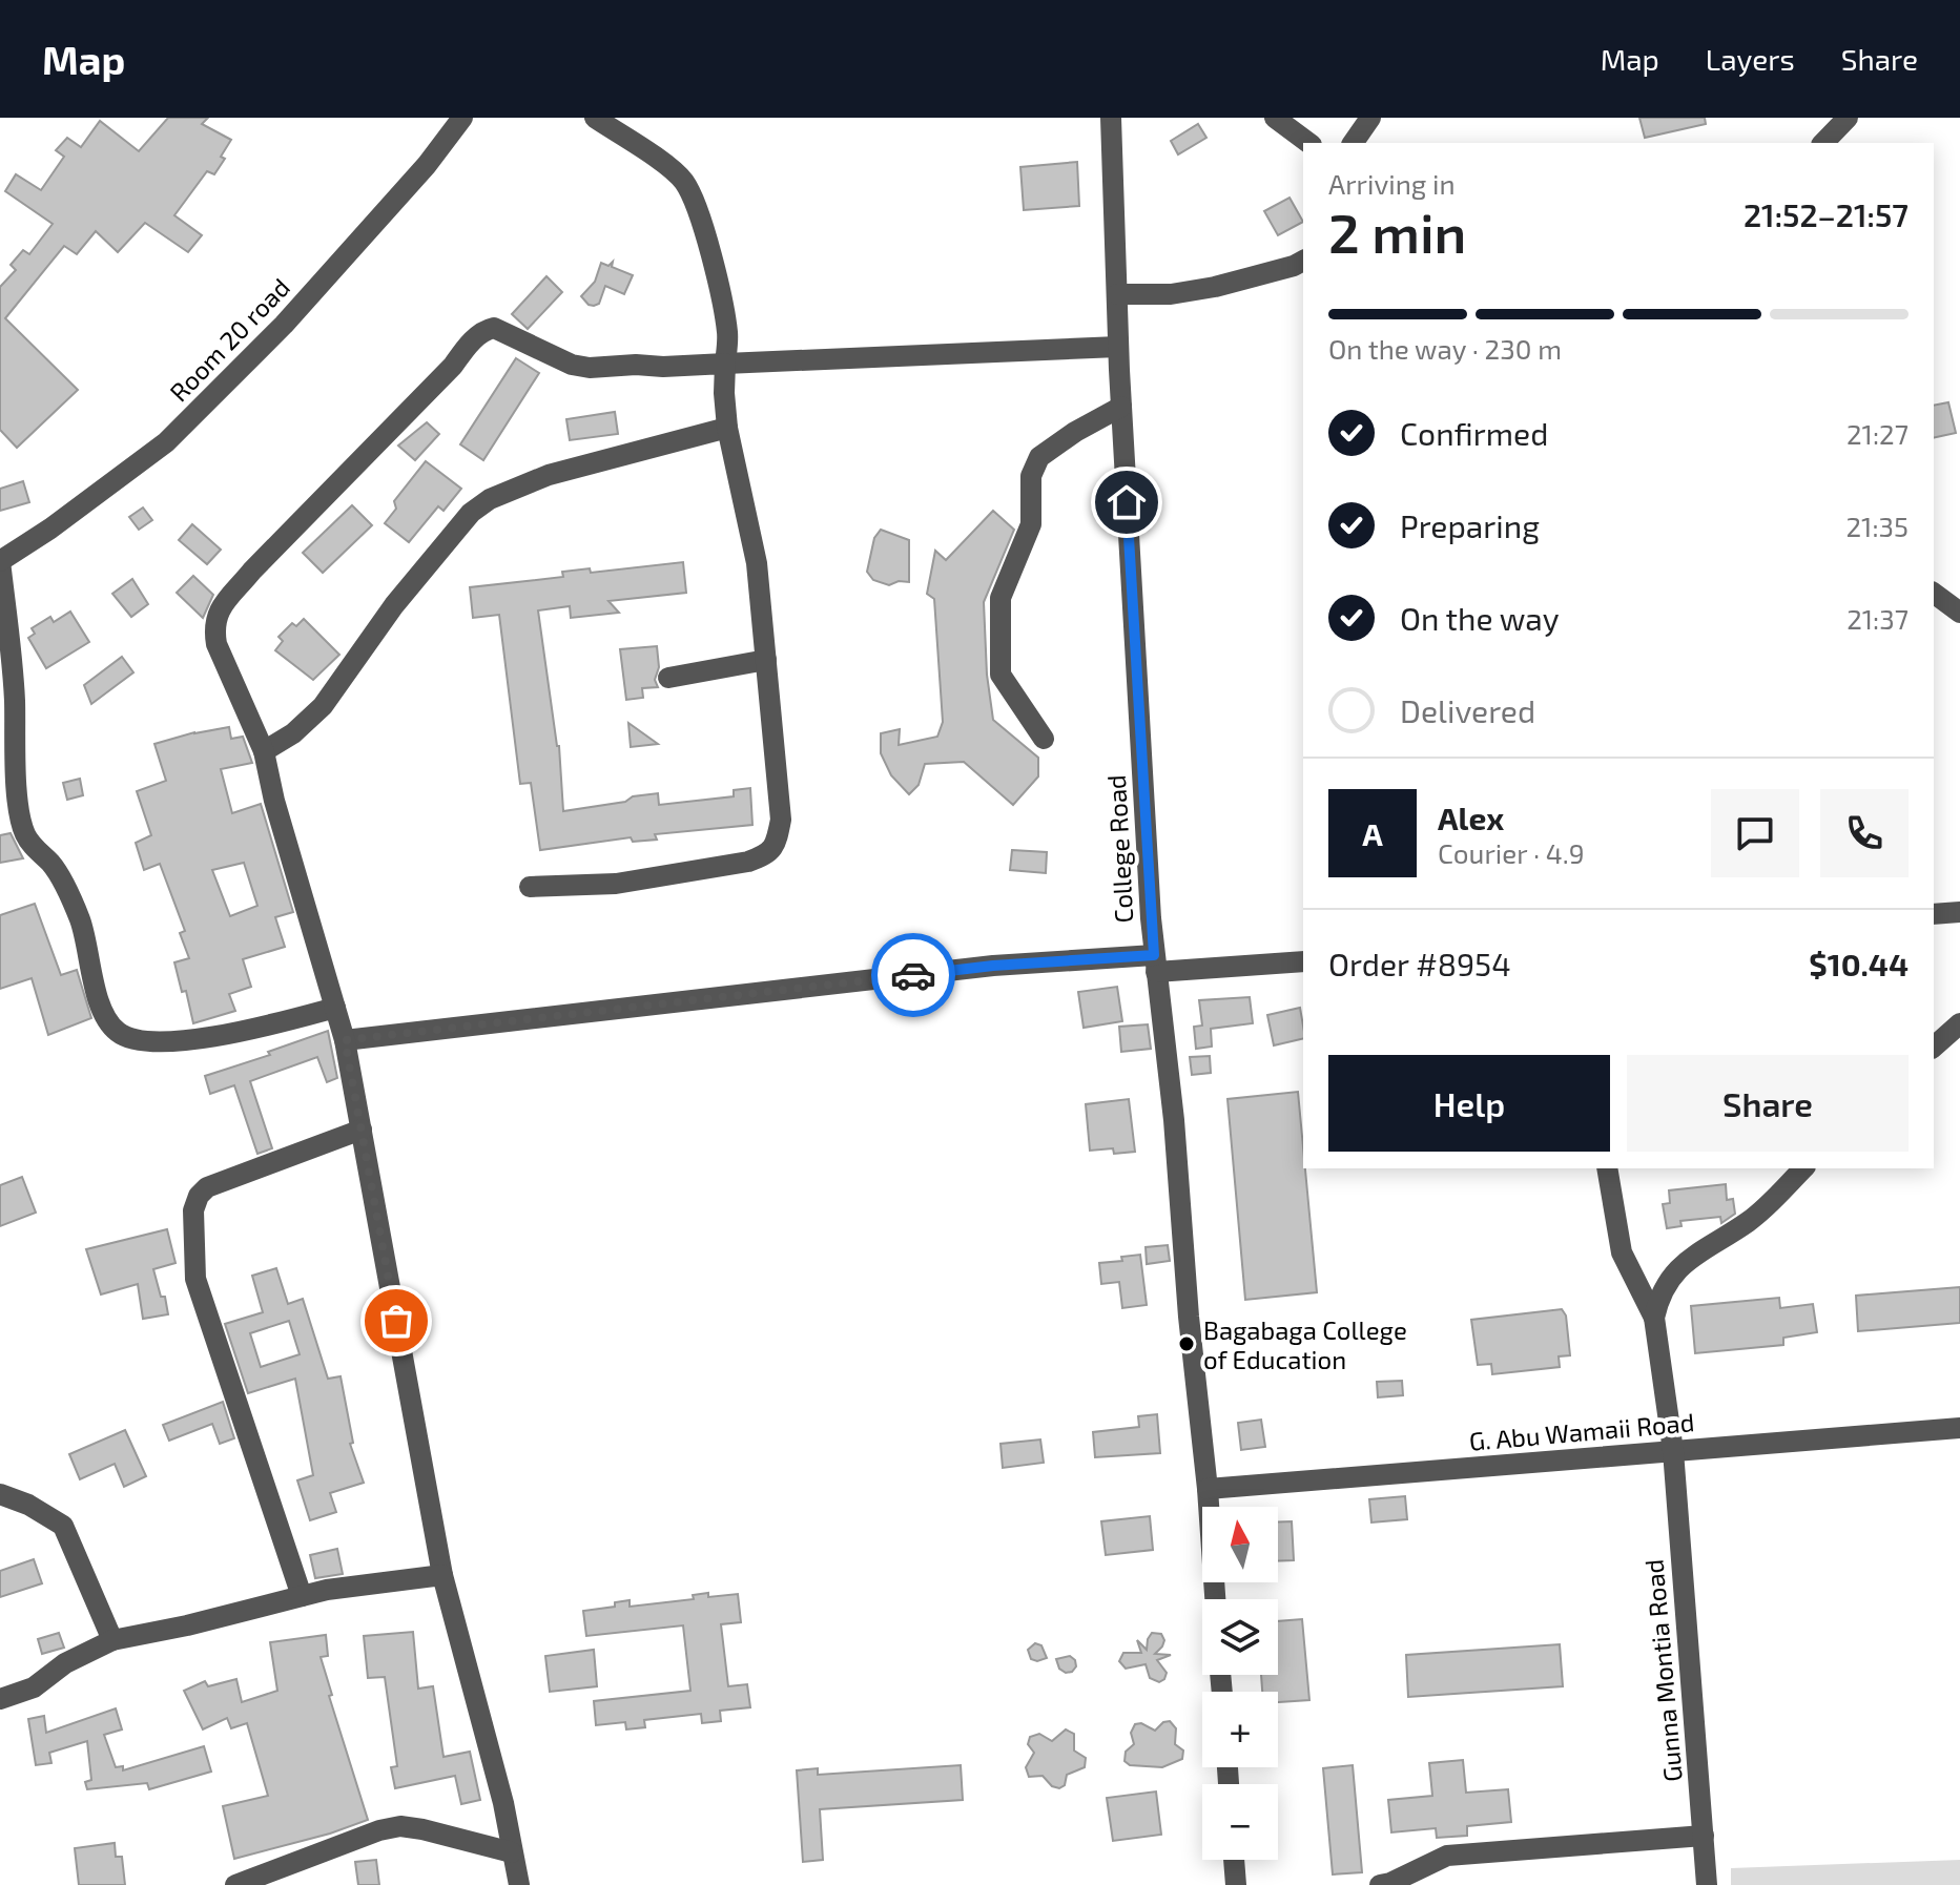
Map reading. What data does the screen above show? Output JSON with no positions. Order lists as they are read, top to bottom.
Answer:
{
  "streets": {
    "street": [
      "Room 20 road",
      "College Road",
      "G. Abu Wamaii Road",
      "Gunna Montia Road"
    ]
  },
  "crossings": [
    ["College Road", "G. Abu Wamaii Road"],
    ["G. Abu Wamaii Road", "Gunna Montia Road"]
  ],
  "places": ["Bagabaga College of Education"],
  "north": "top",
  "page": {
    "header": "Map",
    "nav": ["Map", "Layers", "Share"],
    "heading": ["2 min", "Arriving in", "21:52–21:57"],
    "panel": [
      "Alex",
      "Courier · 4.9",
      "Order #8954",
      "$10.44"
    ],
    "bar": "On the way · 230 m",
    "list": [
      ["Confirmed", "21:27"],
      ["Preparing", "21:35"],
      ["On the way", "21:37"],
      "Delivered"
    ],
    "round": "A",
    "buttons": ["Help", "Share"],
    "map_buttons": ["+", "−"]
  }
}
